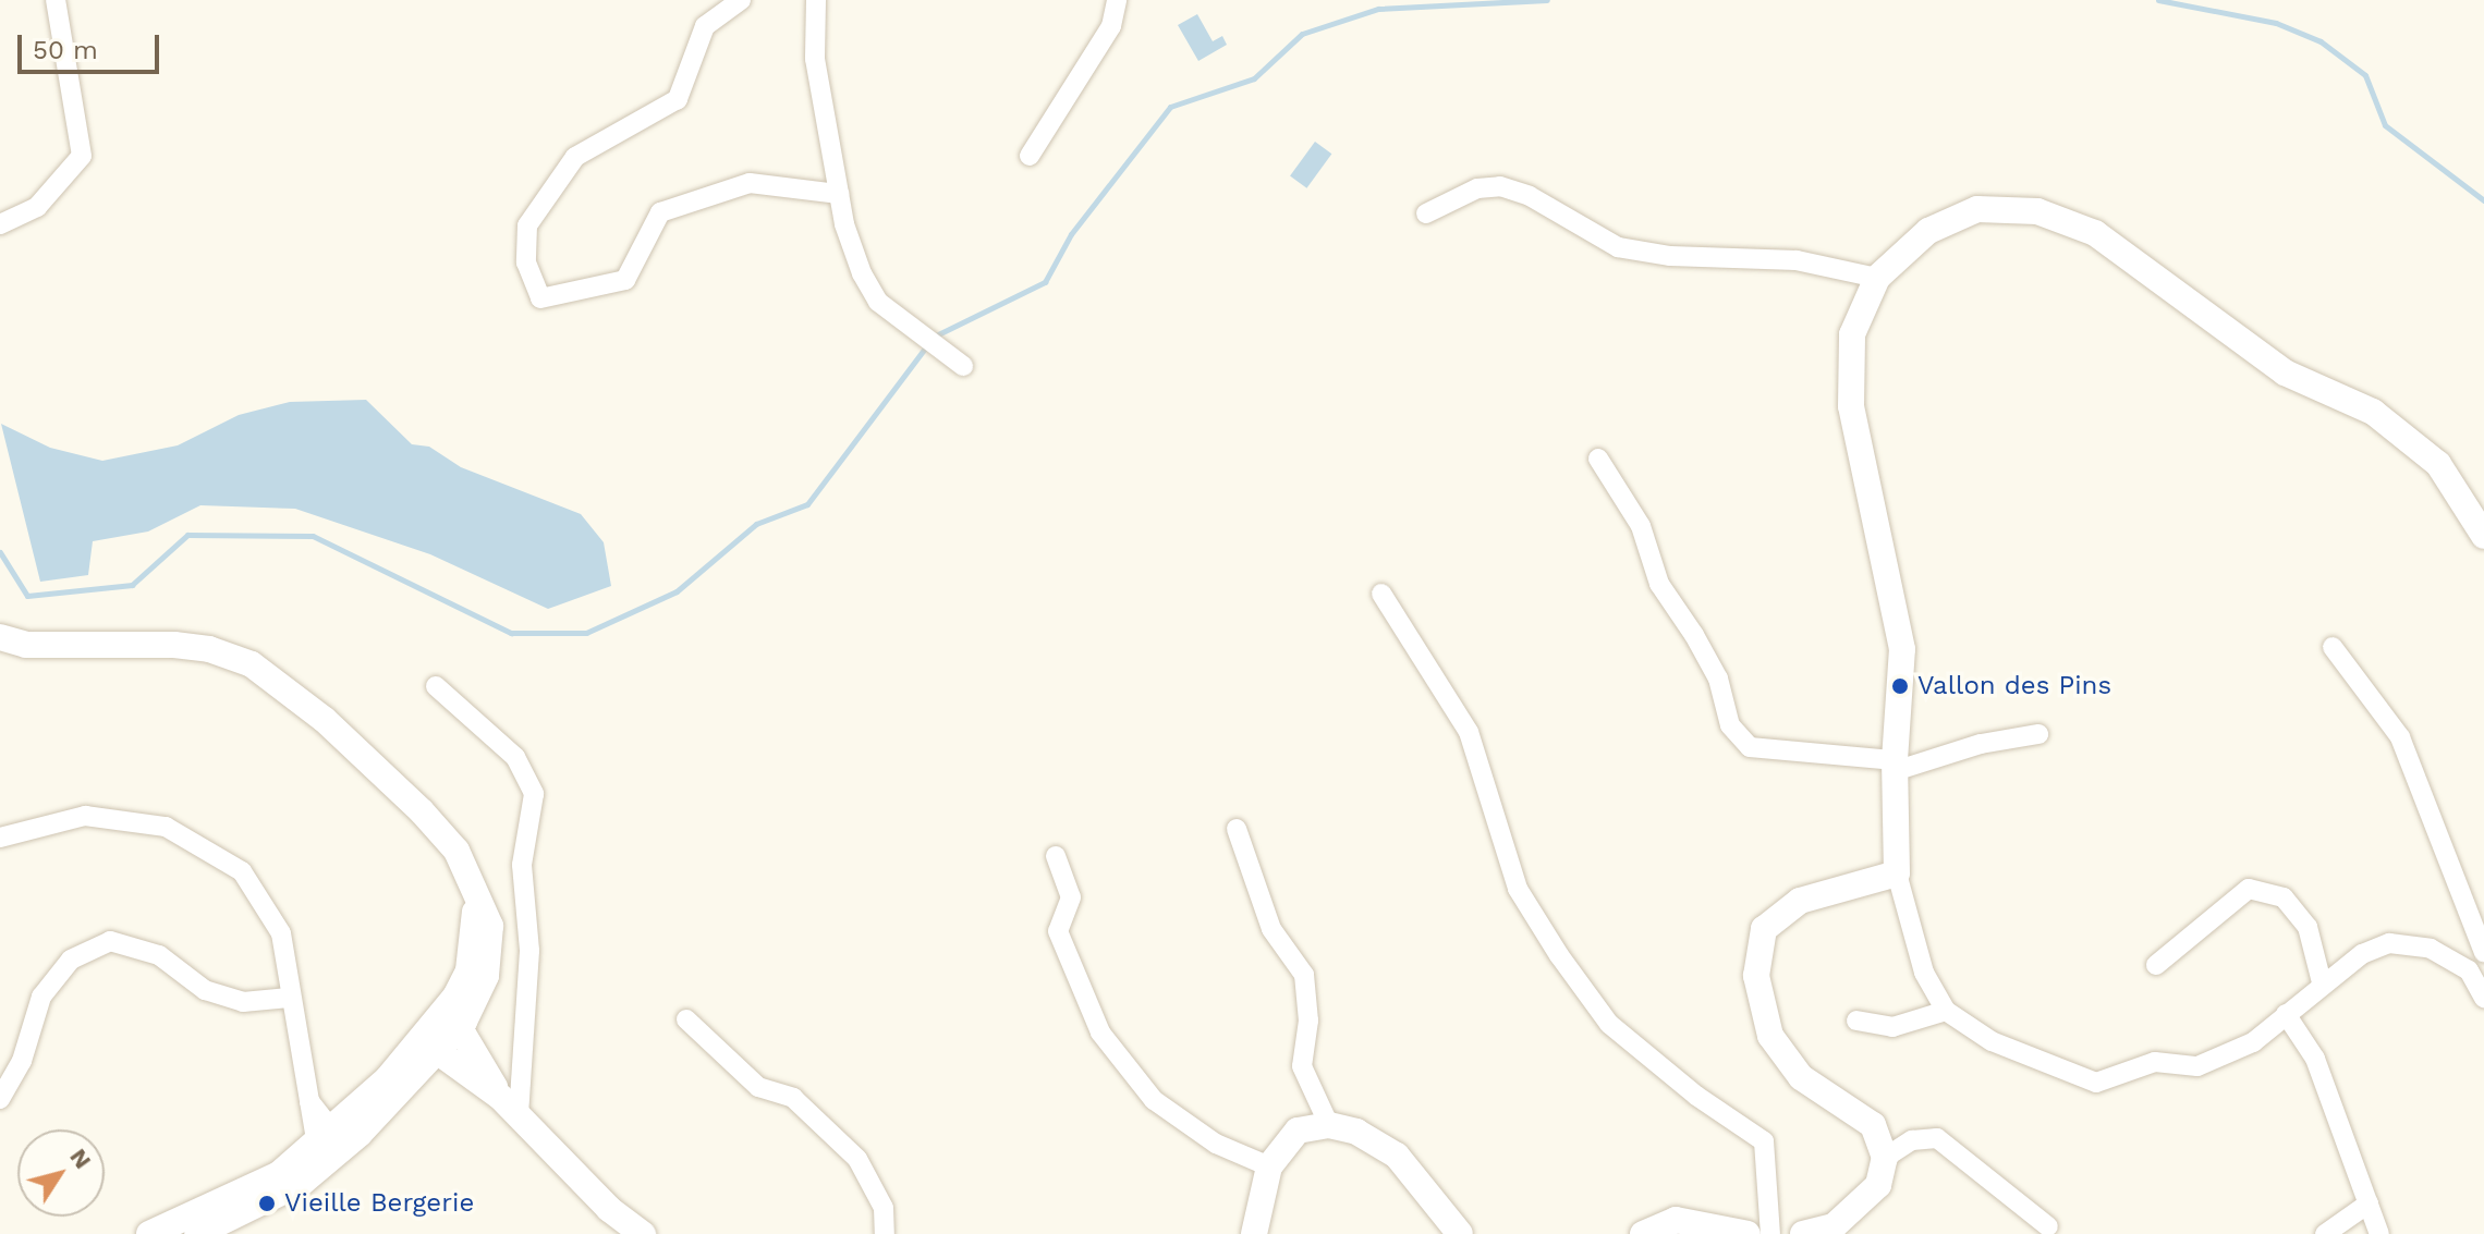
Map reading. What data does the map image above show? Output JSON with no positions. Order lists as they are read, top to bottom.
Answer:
{
  "places": ["Vallon des Pins", "Vieille Bergerie"],
  "scale_bar": "50 m",
  "north": "top right"
}
